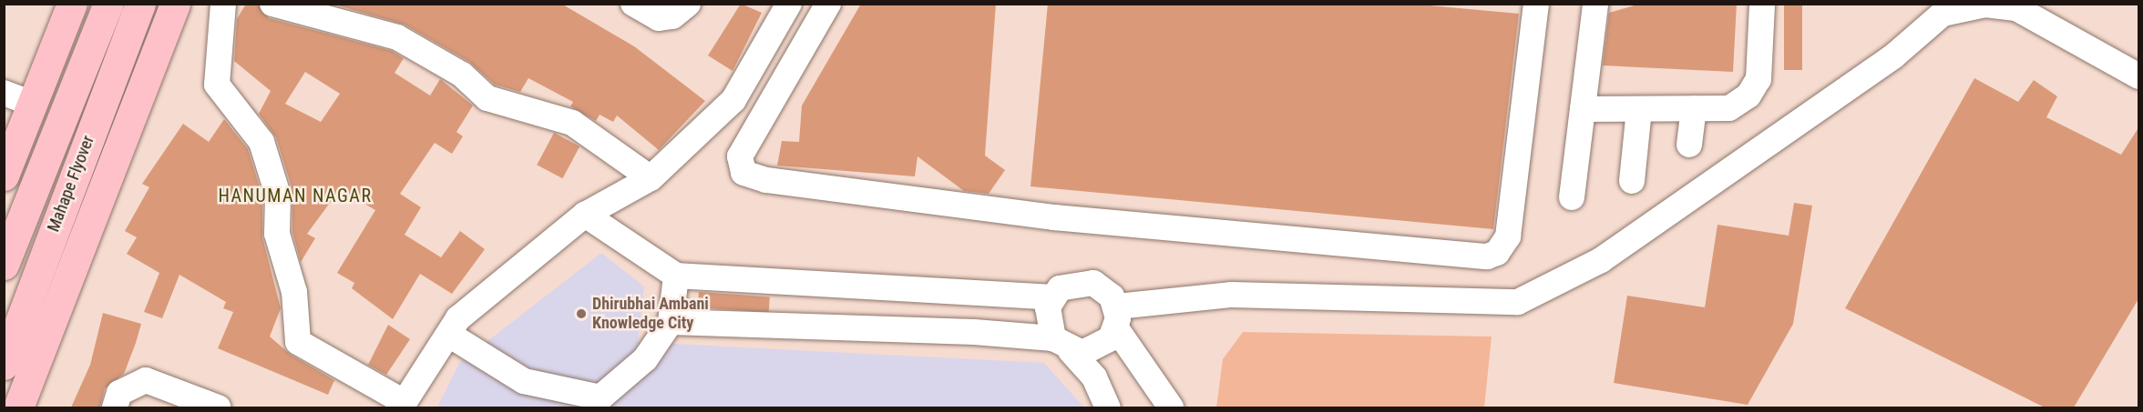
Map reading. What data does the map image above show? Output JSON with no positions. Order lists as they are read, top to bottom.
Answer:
{
  "streets": {
    "main road": ["Mahape Flyover"]
  },
  "districts": ["HANUMAN NAGAR"],
  "places": ["Dhirubhai Ambani Knowledge City"]
}
